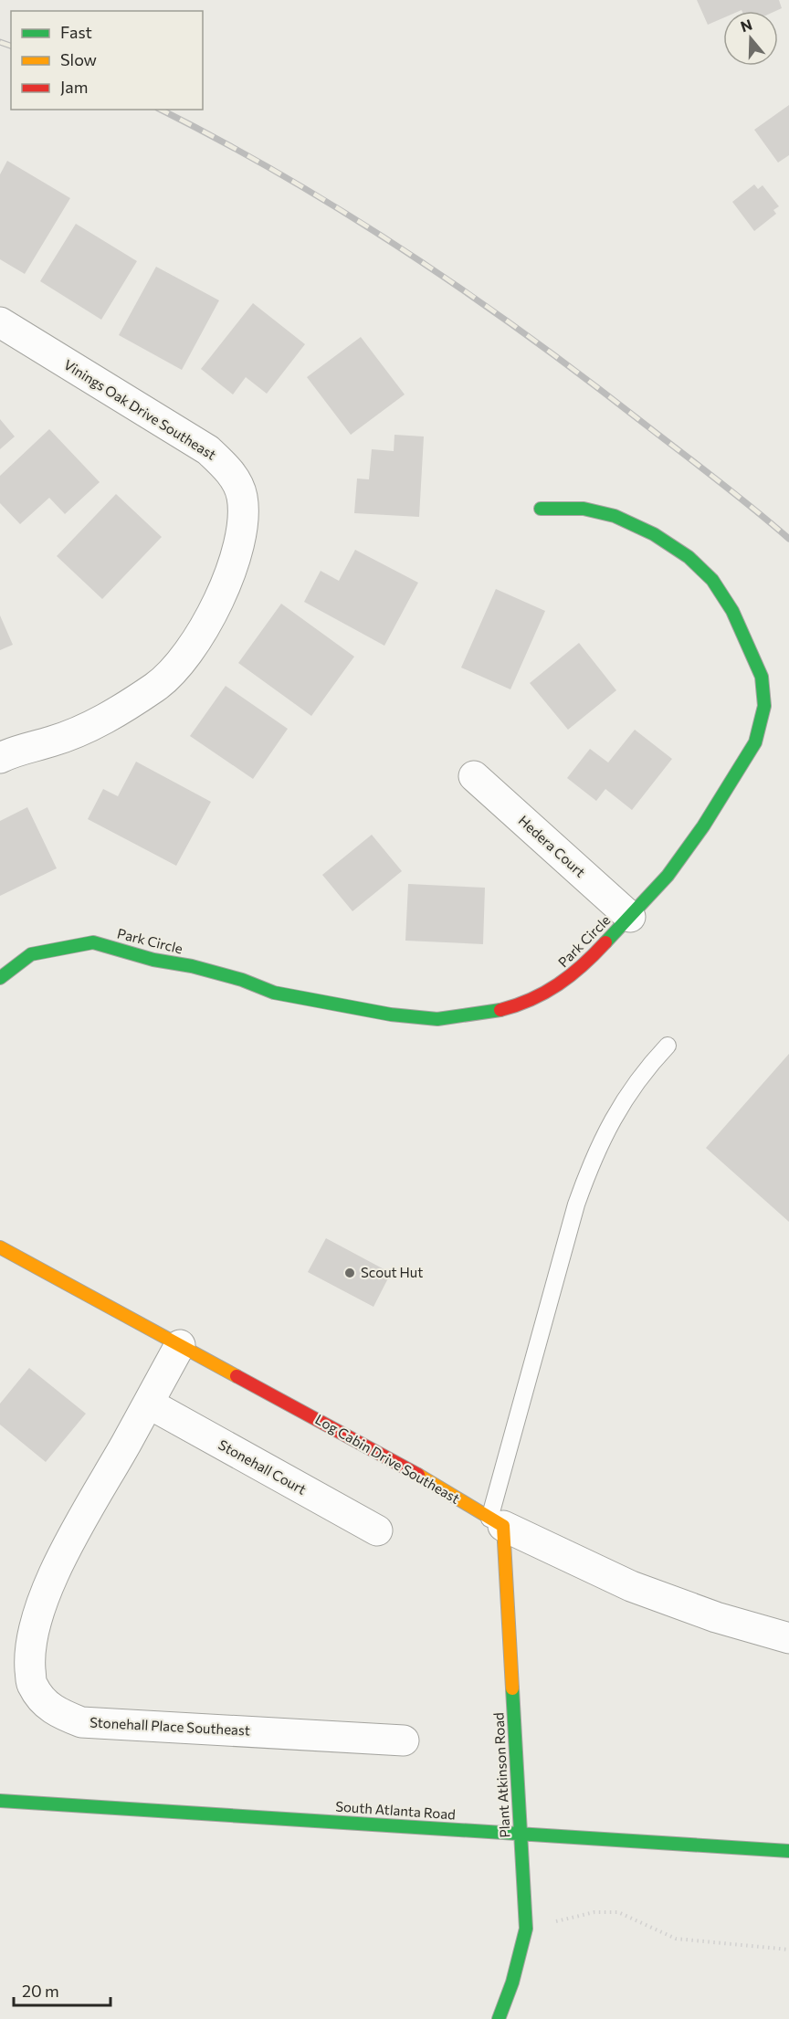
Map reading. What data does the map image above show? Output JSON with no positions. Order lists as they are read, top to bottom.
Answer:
{
  "streets": {
    "street": [
      "Vinings Oak Drive Southeast",
      "Hedera Court",
      "Park Circle",
      "Log Cabin Drive Southeast",
      "Stonehall Court",
      "Stonehall Place Southeast",
      "Plant Atkinson Road",
      "South Atlanta Road"
    ]
  },
  "crossings": [
    ["Hedera Court", "Park Circle"],
    ["Log Cabin Drive Southeast", "Stonehall Place Southeast"],
    ["Log Cabin Drive Southeast", "Plant Atkinson Road"],
    ["Stonehall Court", "Stonehall Place Southeast"],
    ["Plant Atkinson Road", "South Atlanta Road"]
  ],
  "places": ["Scout Hut"],
  "legend": ["Fast", "Slow", "Jam"],
  "scale_bar": "20 m",
  "north": "top"
}
